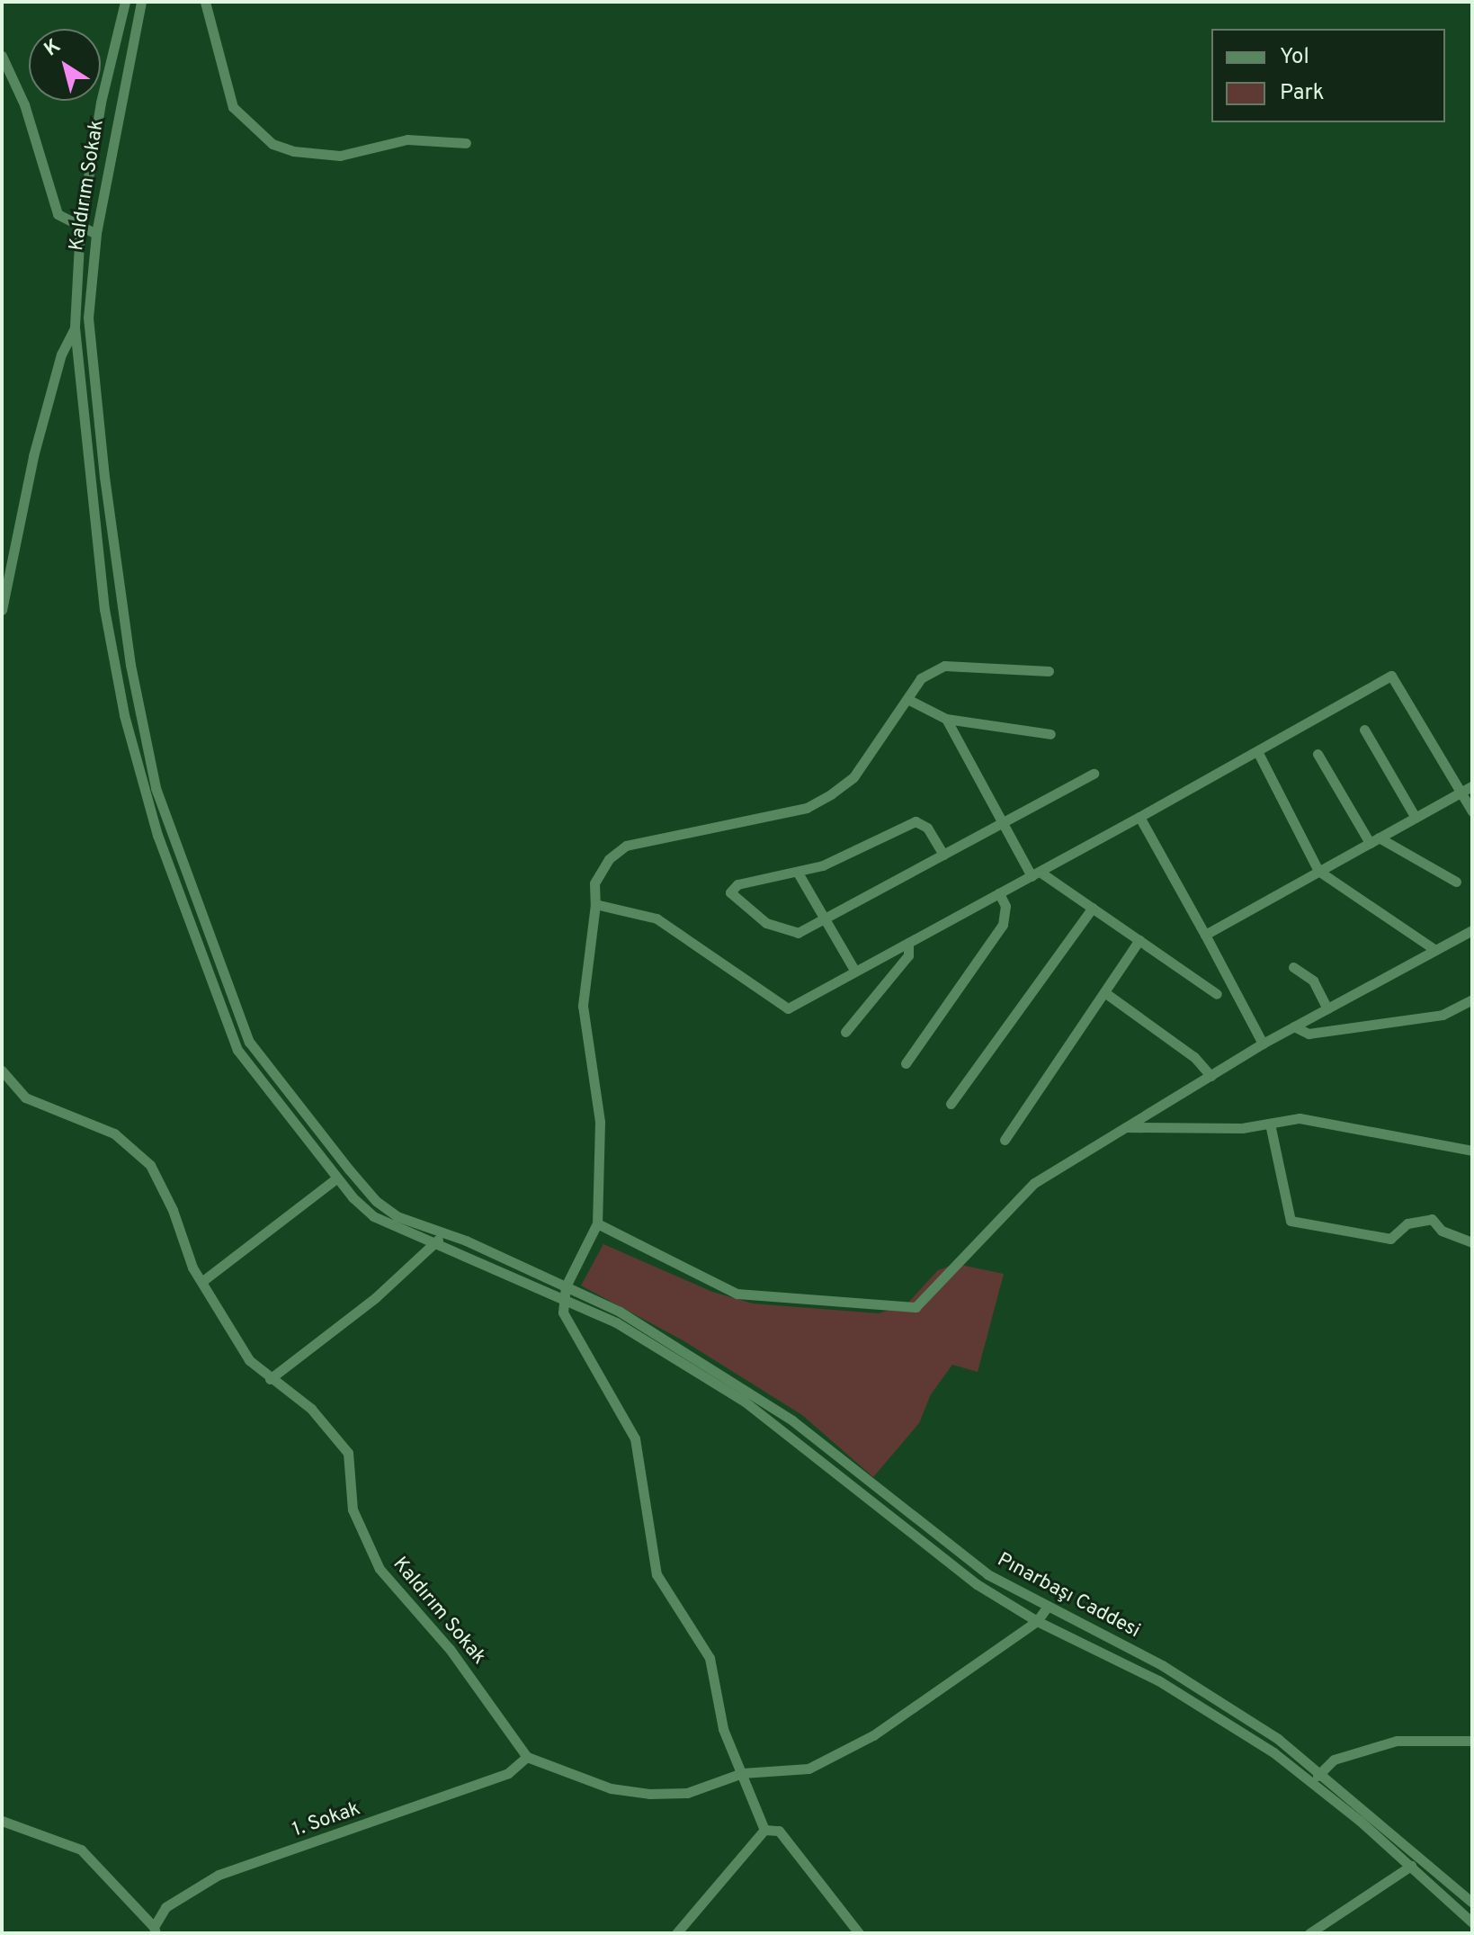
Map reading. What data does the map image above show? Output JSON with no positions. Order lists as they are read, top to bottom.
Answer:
{
  "streets": {
    "street": ["Kaldırım Sokak", "Pınarbaşı Caddesi", "1. Sokak"]
  },
  "crossings": [
    ["Kaldırım Sokak", "1. Sokak"]
  ],
  "legend": ["Yol", "Park"],
  "north": "top left"
}
